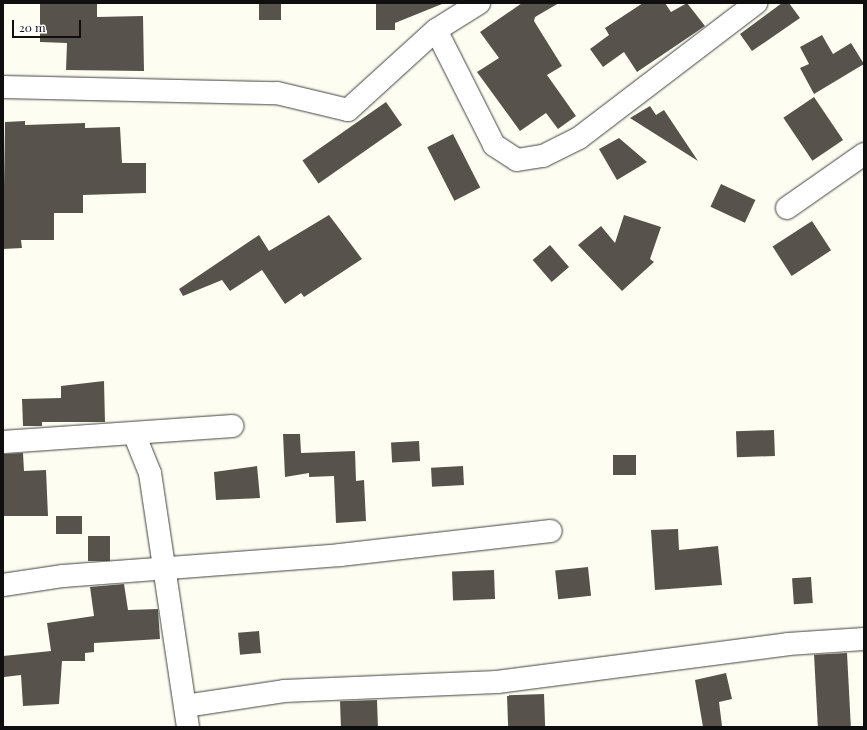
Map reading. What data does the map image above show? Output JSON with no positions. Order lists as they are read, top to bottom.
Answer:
{
  "scale_bar": "20 m"
}
